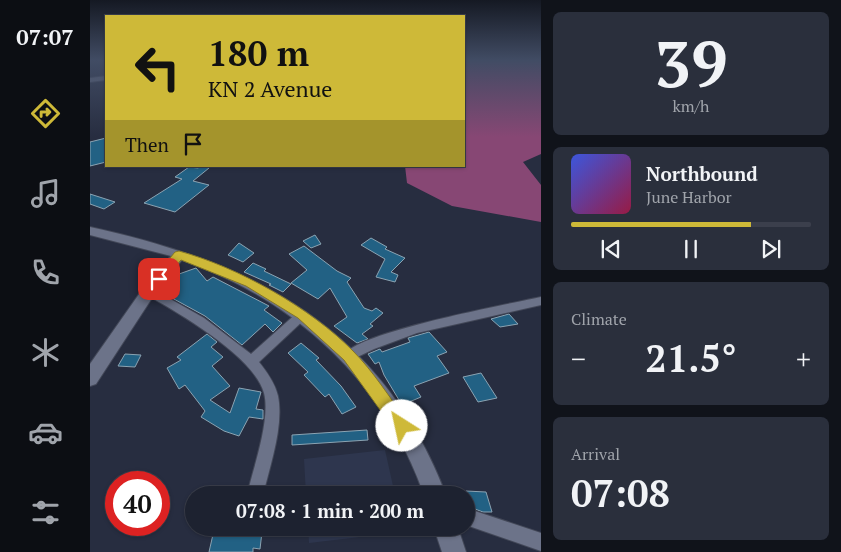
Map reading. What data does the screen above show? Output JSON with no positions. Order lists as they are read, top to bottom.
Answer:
{
  "page": {
    "tabs": "07:07",
    "tile": [
      ["39", "km/h"],
      "Climate",
      ["Arrival", "07:08"]
    ],
    "turn": ["180 m", "KN 2 Avenue"],
    "then": "Then",
    "song": ["Northbound", "June Harbor"],
    "heat": ["−", "21.5°", "+"],
    "limit": "40",
    "trip": "07:08 · 1 min · 200 m"
  }
}
